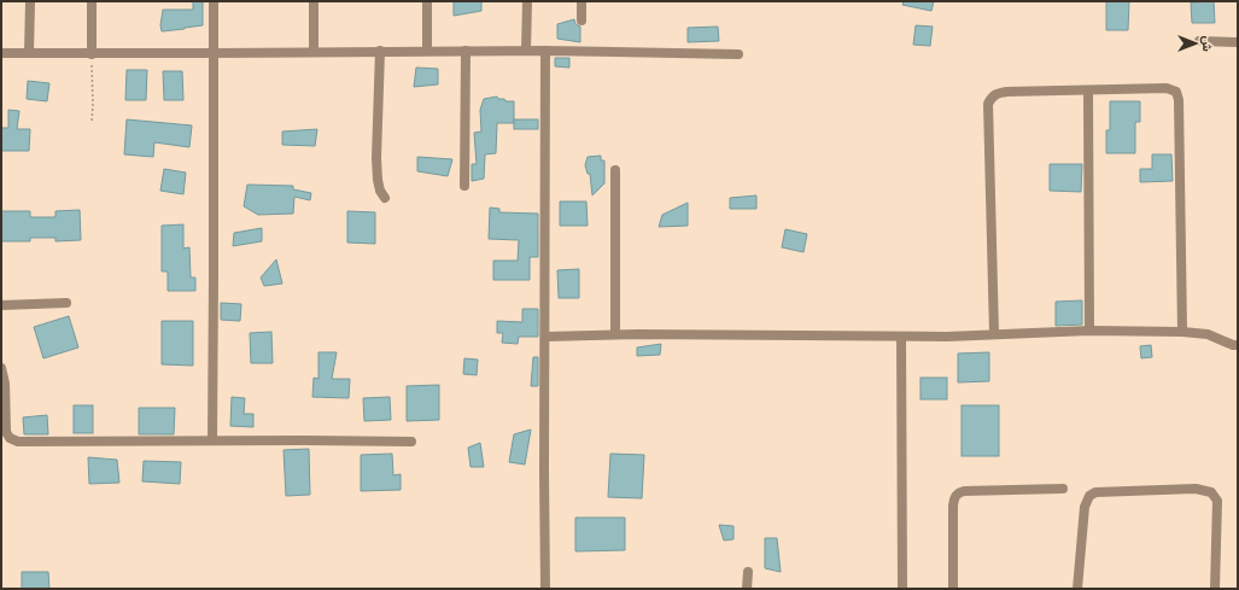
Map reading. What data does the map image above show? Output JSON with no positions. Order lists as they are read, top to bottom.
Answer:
{
  "north": "right"
}
